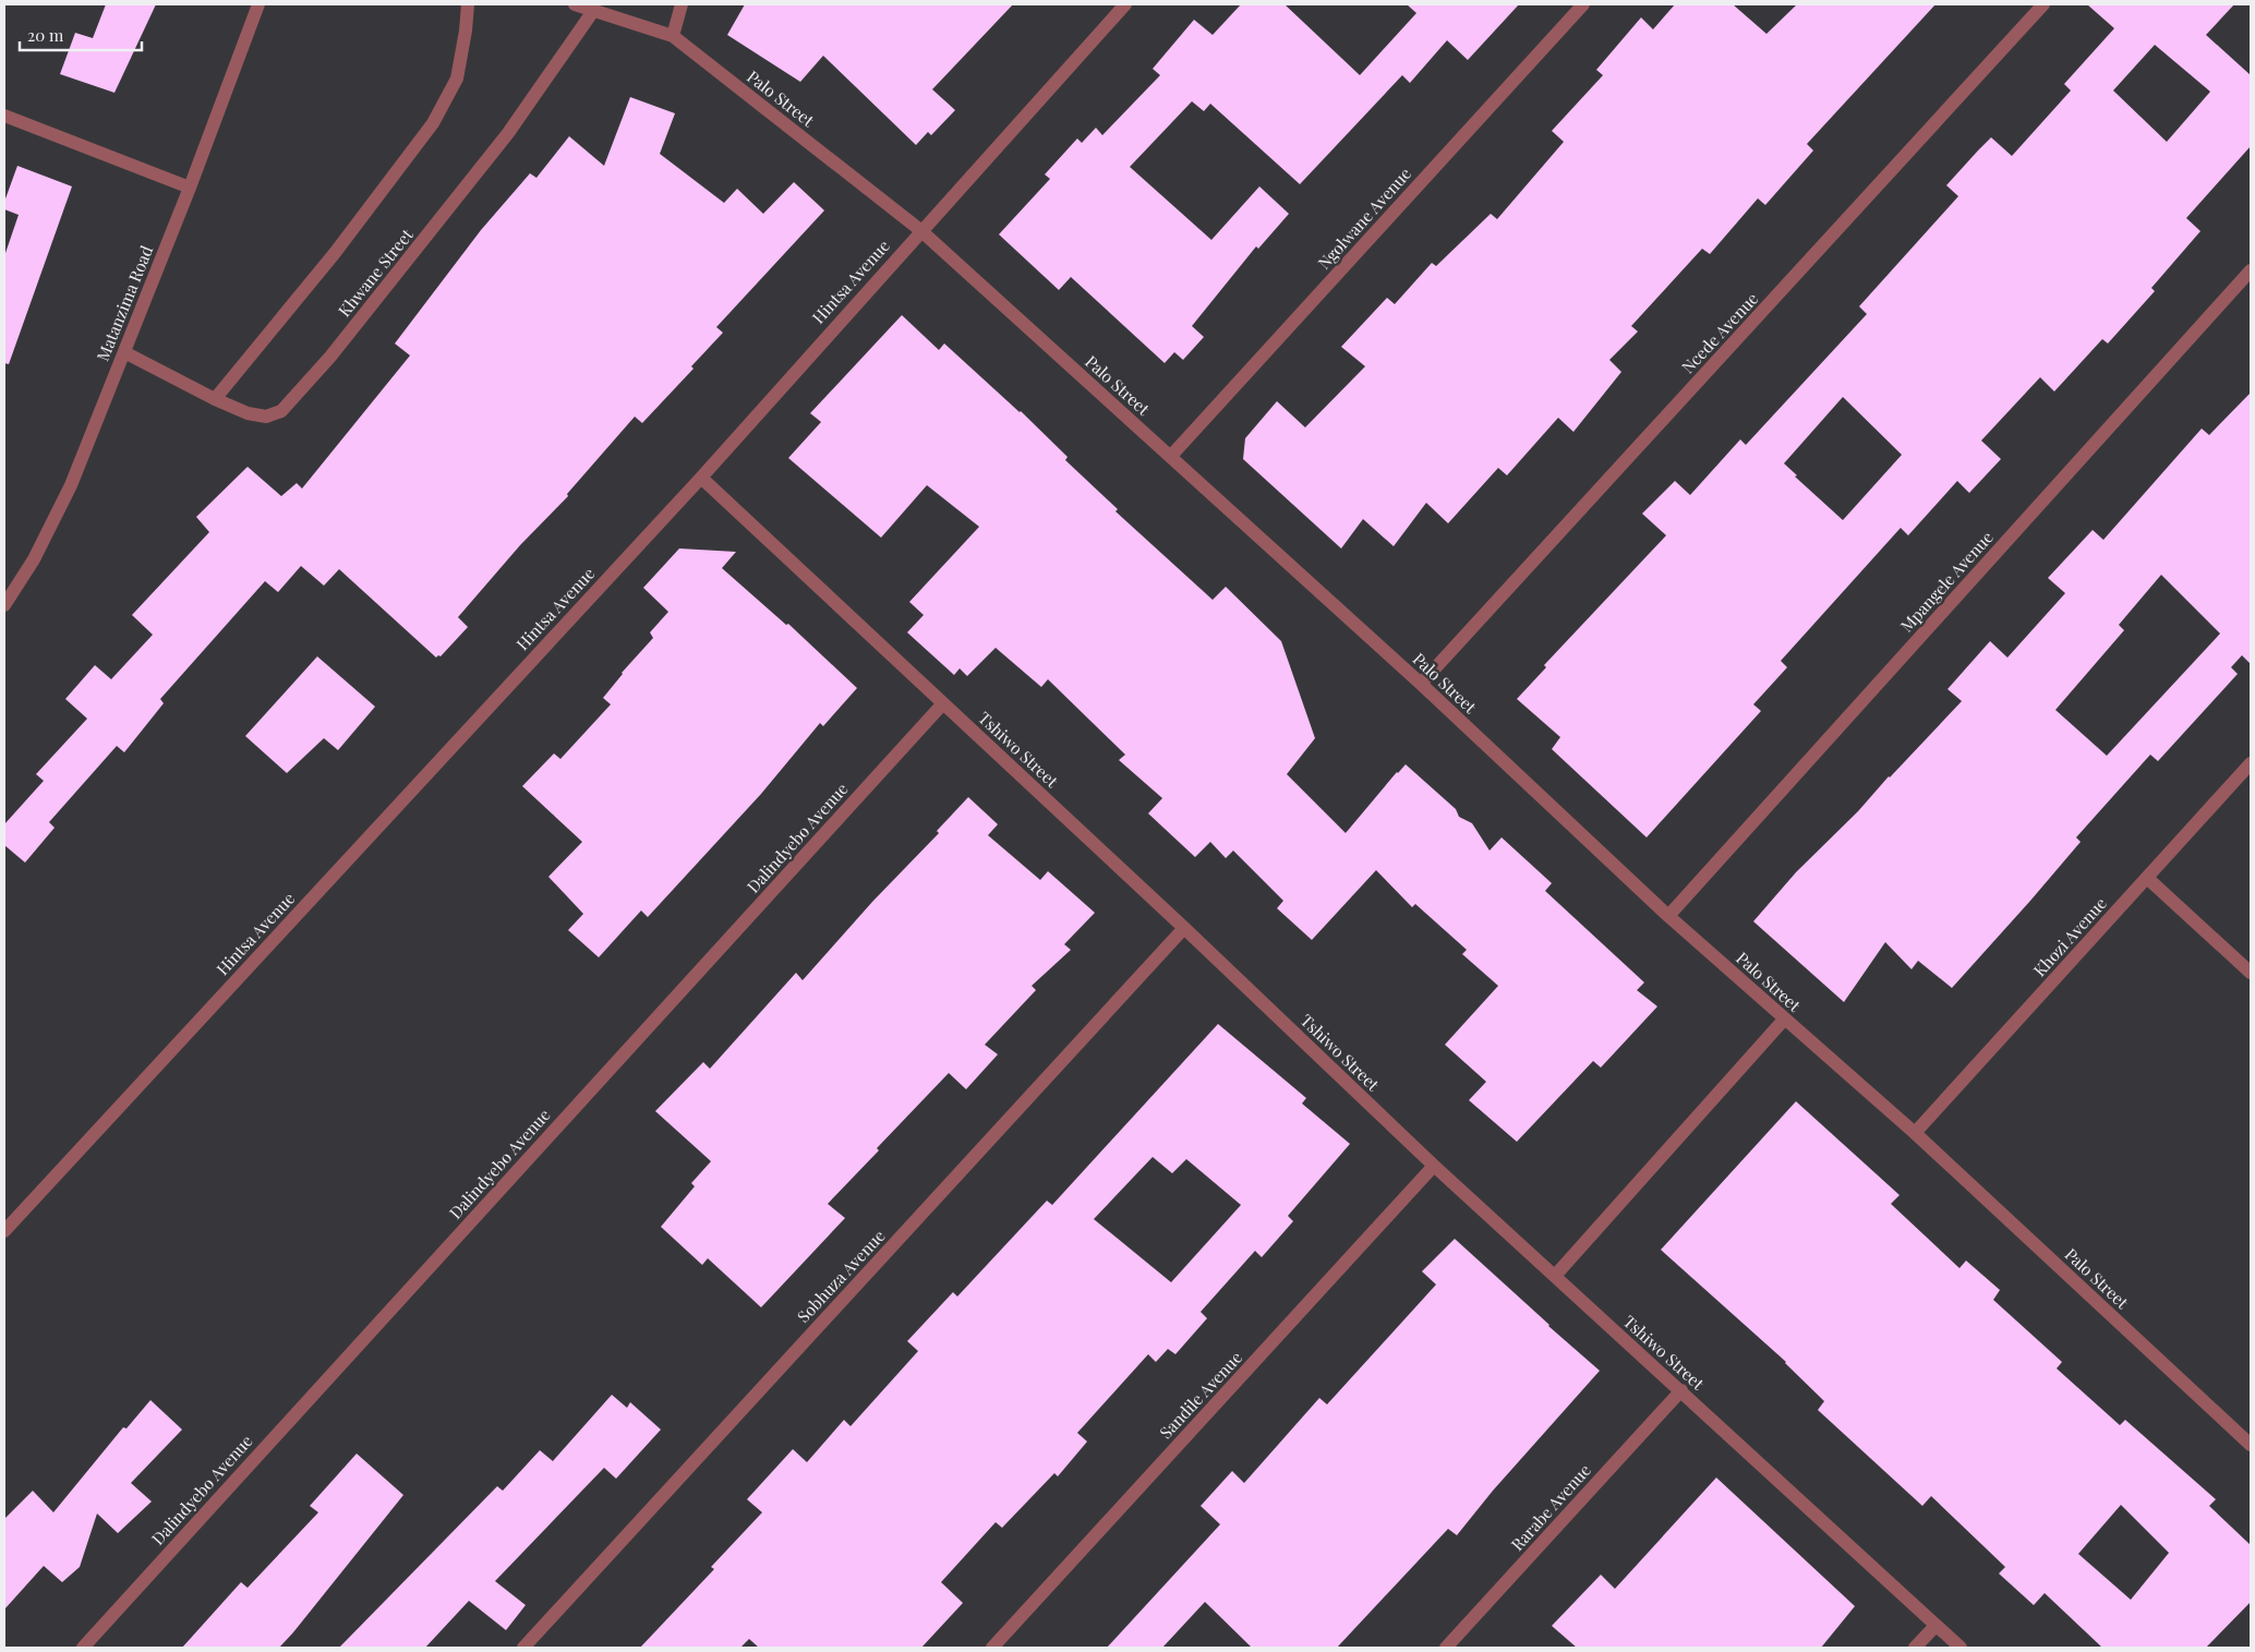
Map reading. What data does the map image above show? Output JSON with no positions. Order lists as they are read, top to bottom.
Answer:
{
  "streets": {
    "street": [
      "Palo Street",
      "Ngolwane Avenue",
      "Khwane Street",
      "Hintsa Avenue",
      "Matanzima Road",
      "Ncede Avenue",
      "Mpangele Avenue",
      "Tshiwo Street",
      "Dalindyebo Avenue",
      "Khozi Avenue",
      "Sobhuza Avenue",
      "Sandile Avenue",
      "Rarabe Avenue"
    ]
  },
  "crossings": [
    ["Palo Street", "Ngolwane Avenue"],
    ["Palo Street", "Khwane Street"],
    ["Palo Street", "Hintsa Avenue"],
    ["Palo Street", "Ncede Avenue"],
    ["Palo Street", "Mpangele Avenue"],
    ["Palo Street", "Khozi Avenue"],
    ["Khwane Street", "Matanzima Road"],
    ["Hintsa Avenue", "Tshiwo Street"],
    ["Tshiwo Street", "Dalindyebo Avenue"],
    ["Tshiwo Street", "Sobhuza Avenue"],
    ["Tshiwo Street", "Sandile Avenue"],
    ["Tshiwo Street", "Rarabe Avenue"]
  ],
  "scale_bar": "20 m"
}
